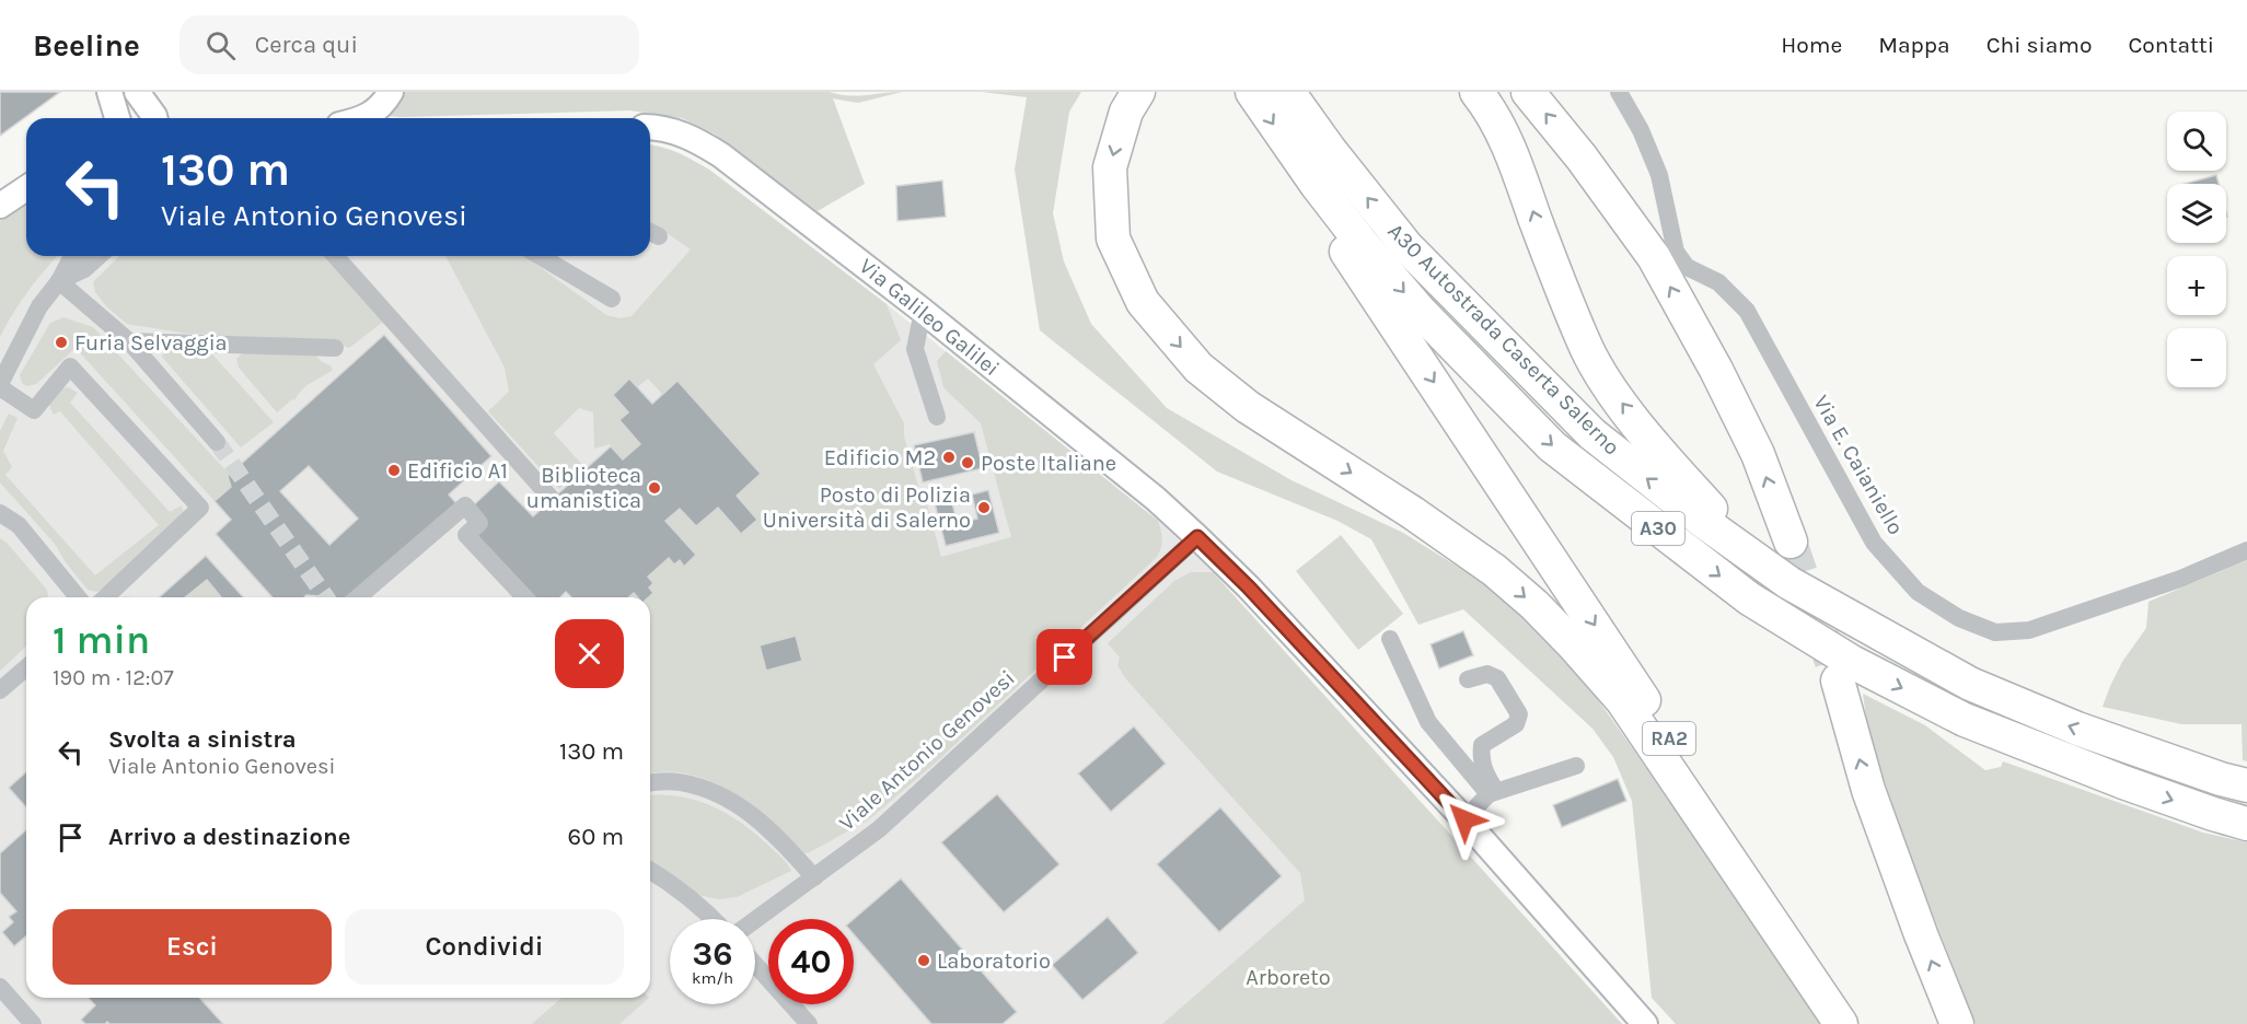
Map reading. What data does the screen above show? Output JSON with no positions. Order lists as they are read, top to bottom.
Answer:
{
  "streets": {
    "highway": ["A30 Autostrada Caserta Salerno", "A30", "RA2"],
    "street": ["Via Galileo Galilei", "Via E. Caianiello", "Viale Antonio Genovesi"]
  },
  "crossings": [
    ["Via Galileo Galilei", "Viale Antonio Genovesi"],
    ["A30 Autostrada Caserta Salerno", "RA2"]
  ],
  "parks": ["Arboreto"],
  "places": [
    "Furia Selvaggia",
    "Edificio M2",
    "Poste Italiane",
    "Edificio A1",
    "Biblioteca umanistica",
    "Posto di Polizia Università di Salerno",
    "Laboratorio"
  ],
  "page": {
    "header": "Beeline",
    "search": "Cerca qui",
    "nav": [
      "Home",
      "Mappa",
      "Chi siamo",
      "Contatti"
    ],
    "map_buttons": ["+", "−"],
    "turn": ["130 m", "Viale Antonio Genovesi"],
    "heading": ["1 min", "190 m · 12:07"],
    "list": [
      {
        "name": "Svolta a sinistra",
        "note": "Viale Antonio Genovesi",
        "value": "130 m"
      },
      {
        "name": "Arrivo a destinazione",
        "value": "60 m"
      }
    ],
    "buttons": ["Esci", "Condividi"],
    "speed": "36 km/h",
    "limit": "40"
  }
}
